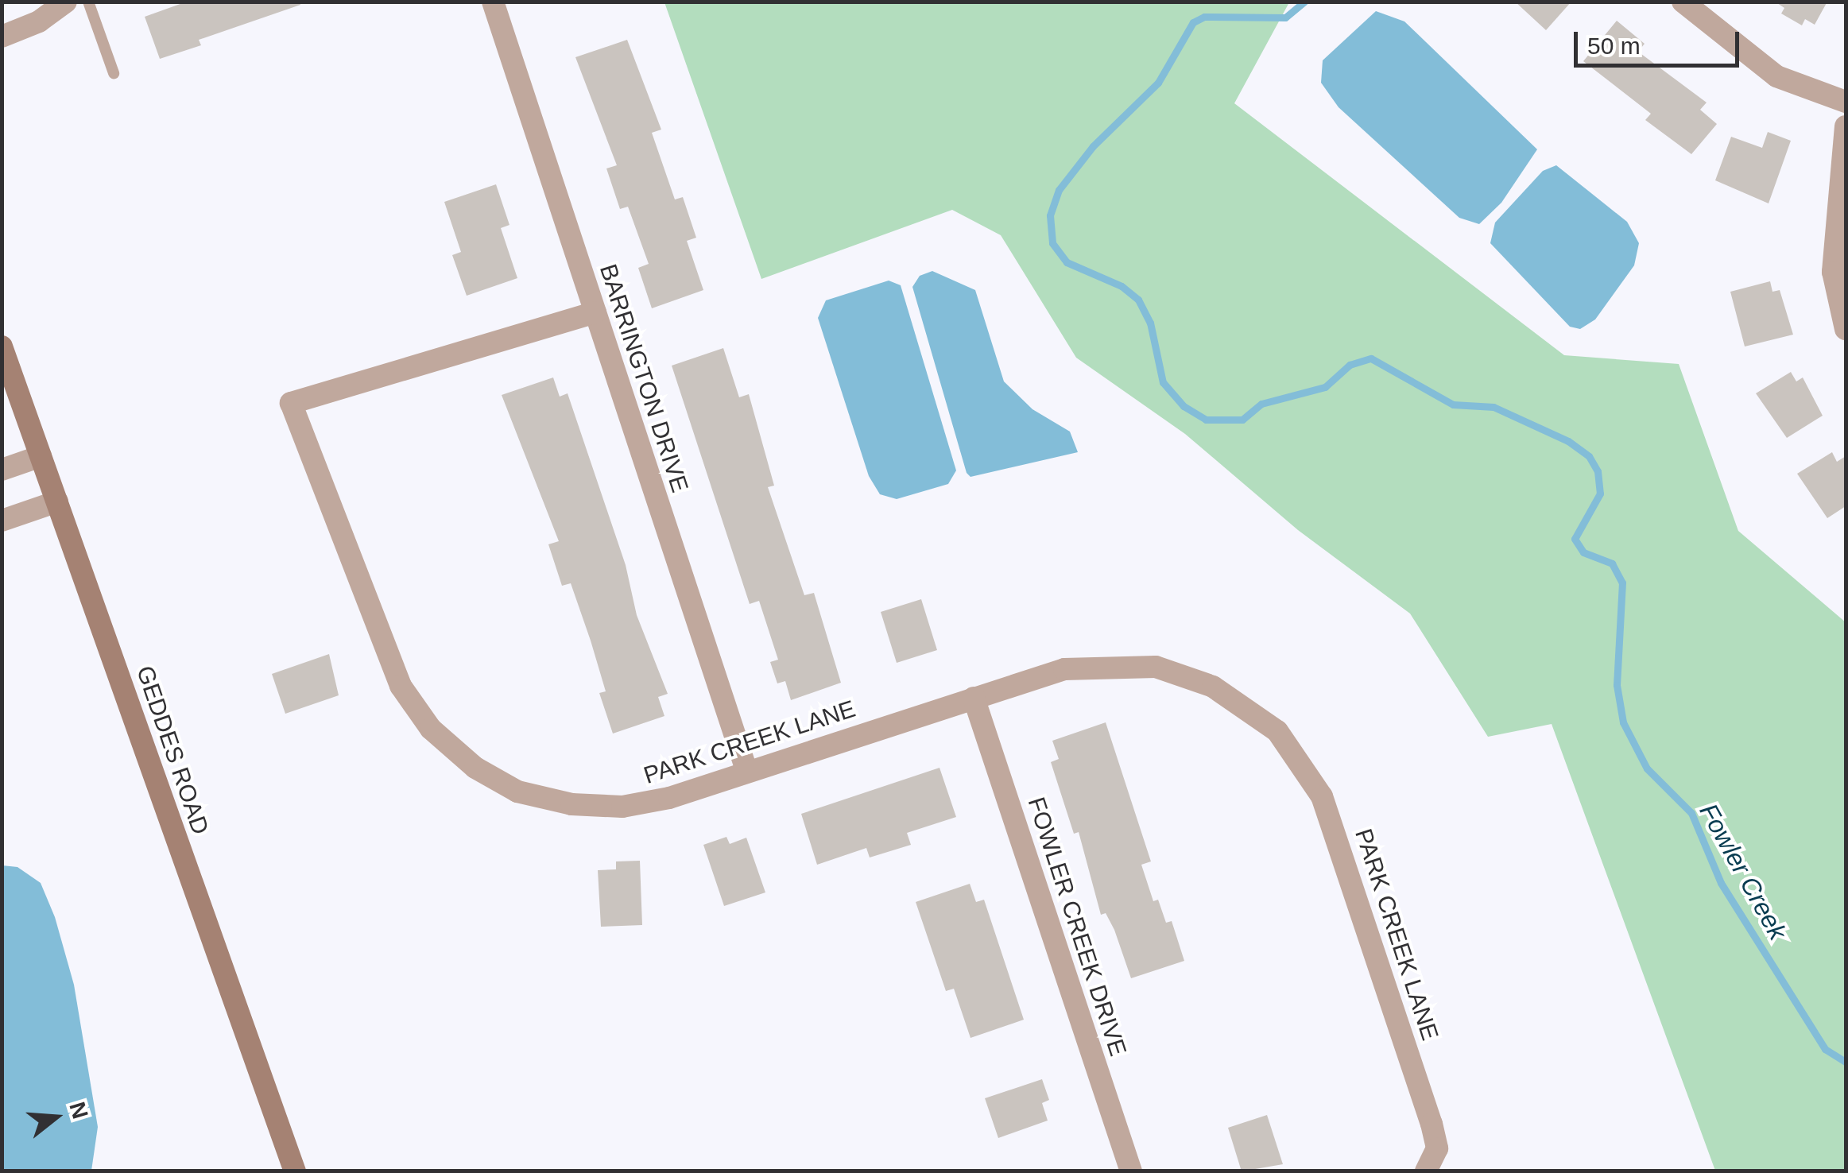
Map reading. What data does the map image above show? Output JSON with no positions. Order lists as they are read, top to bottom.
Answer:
{
  "streets": {
    "main road": ["GEDDES ROAD"],
    "street": ["BARRINGTON DRIVE", "PARK CREEK LANE", "FOWLER CREEK DRIVE"]
  },
  "crossings": [
    ["BARRINGTON DRIVE", "PARK CREEK LANE"],
    ["PARK CREEK LANE", "FOWLER CREEK DRIVE"]
  ],
  "water": ["Fowler Creek"],
  "scale_bar": "50 m",
  "north": "right"
}
